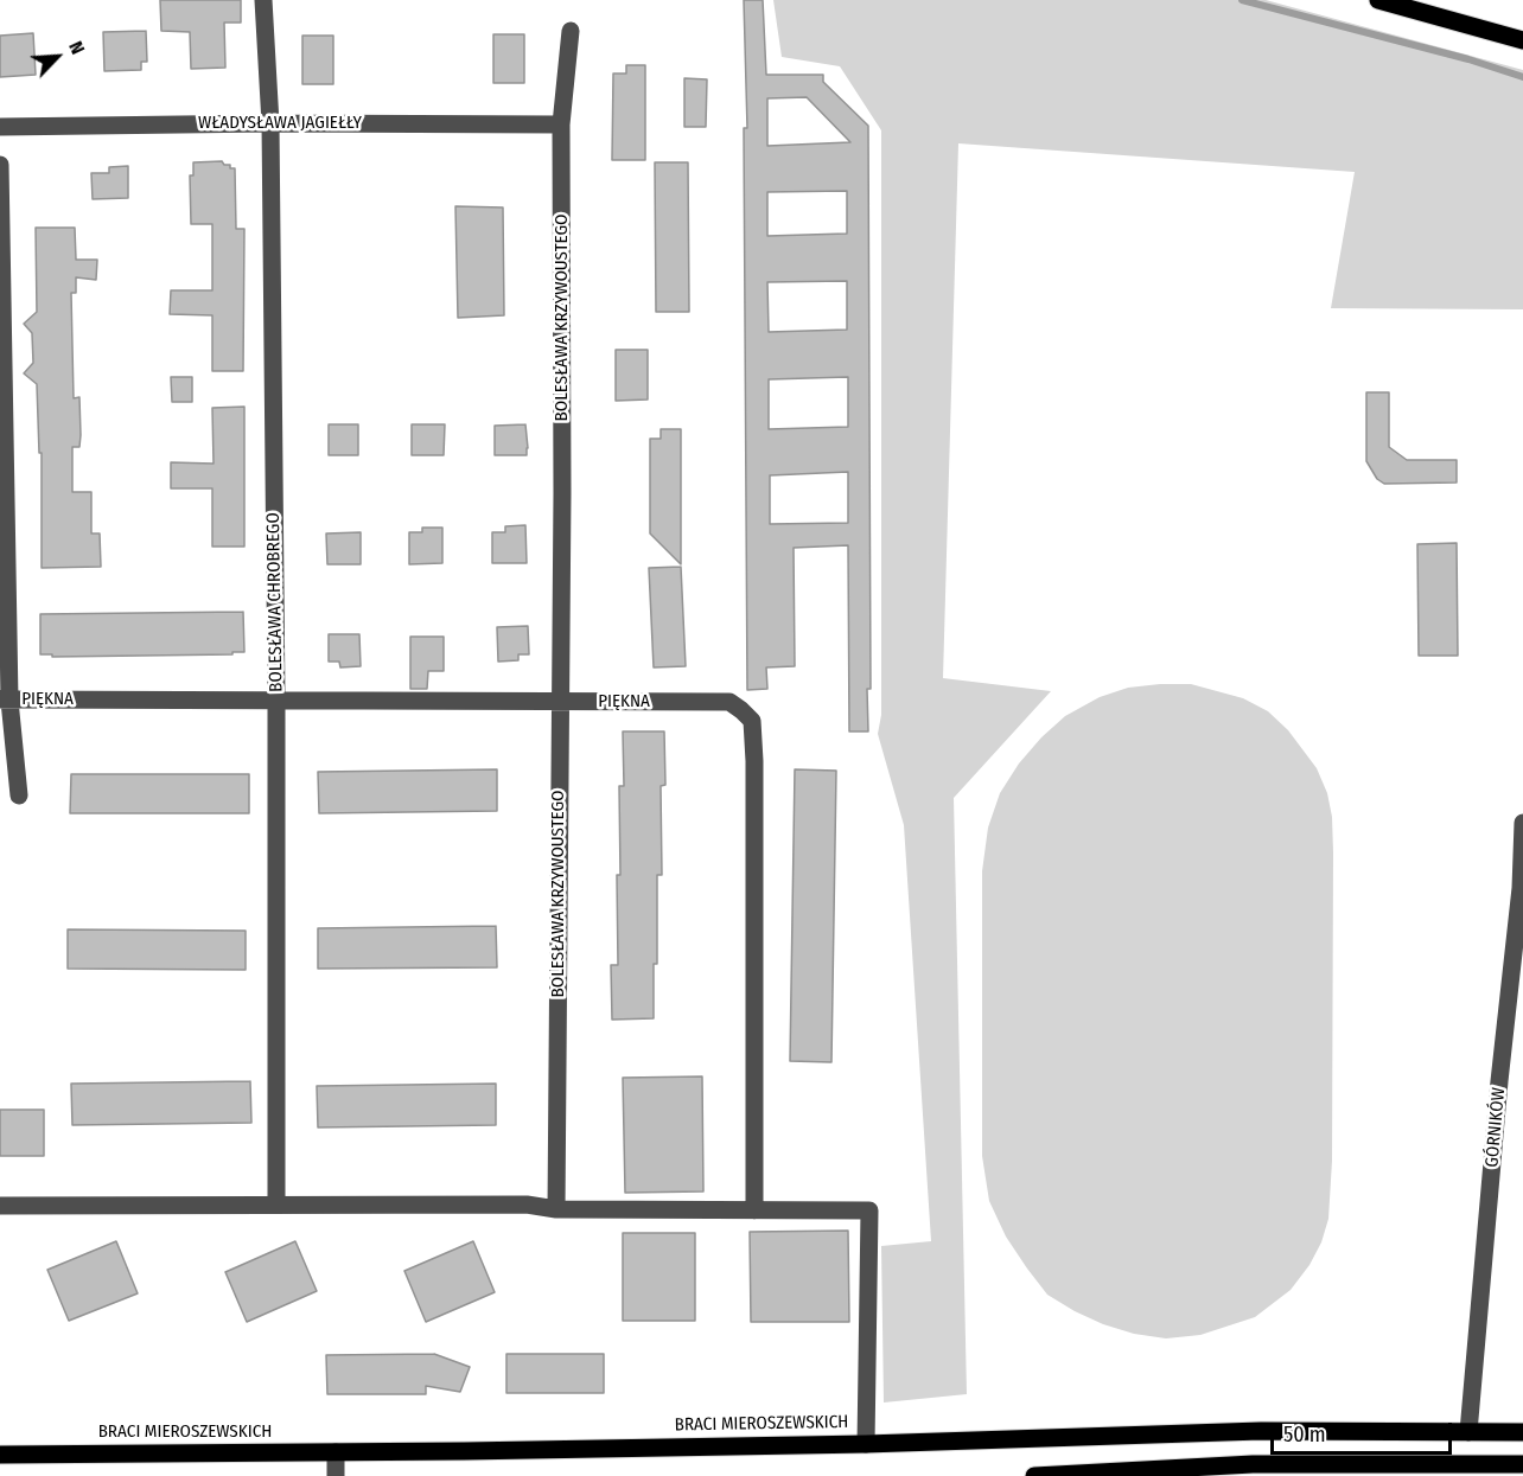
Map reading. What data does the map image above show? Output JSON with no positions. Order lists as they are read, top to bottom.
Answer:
{
  "streets": {
    "main road": ["BRACI MIEROSZEWSKICH"],
    "street": [
      "WŁADYSŁAWA JAGIEŁŁY",
      "BOLESŁAWA KRZYWOUSTEGO",
      "BOLESŁAWA CHROBREGO",
      "PIĘKNA",
      "GÓRNIKÓW"
    ]
  },
  "crossings": [
    ["WŁADYSŁAWA JAGIEŁŁY", "BOLESŁAWA KRZYWOUSTEGO"],
    ["WŁADYSŁAWA JAGIEŁŁY", "BOLESŁAWA CHROBREGO"],
    ["BOLESŁAWA KRZYWOUSTEGO", "PIĘKNA"],
    ["BOLESŁAWA CHROBREGO", "PIĘKNA"],
    ["GÓRNIKÓW", "BRACI MIEROSZEWSKICH"]
  ],
  "scale_bar": "50 m",
  "north": "top right"
}
